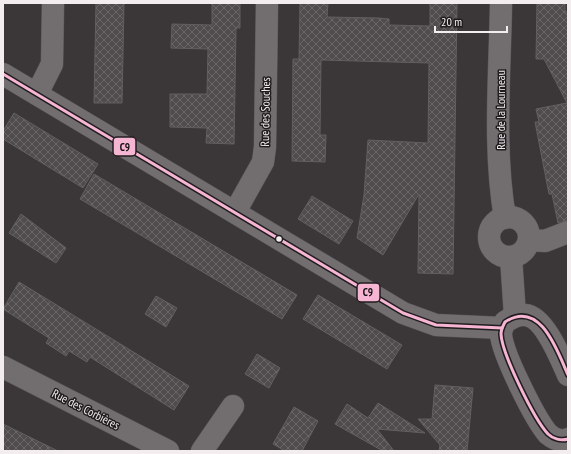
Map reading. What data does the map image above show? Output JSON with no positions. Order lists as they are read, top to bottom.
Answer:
{
  "streets": {
    "street": ["Rue de la Lourneau", "Rue des Souches", "Rue des Corbières"]
  },
  "lines": ["transit line C9"],
  "scale_bar": "20 m"
}
